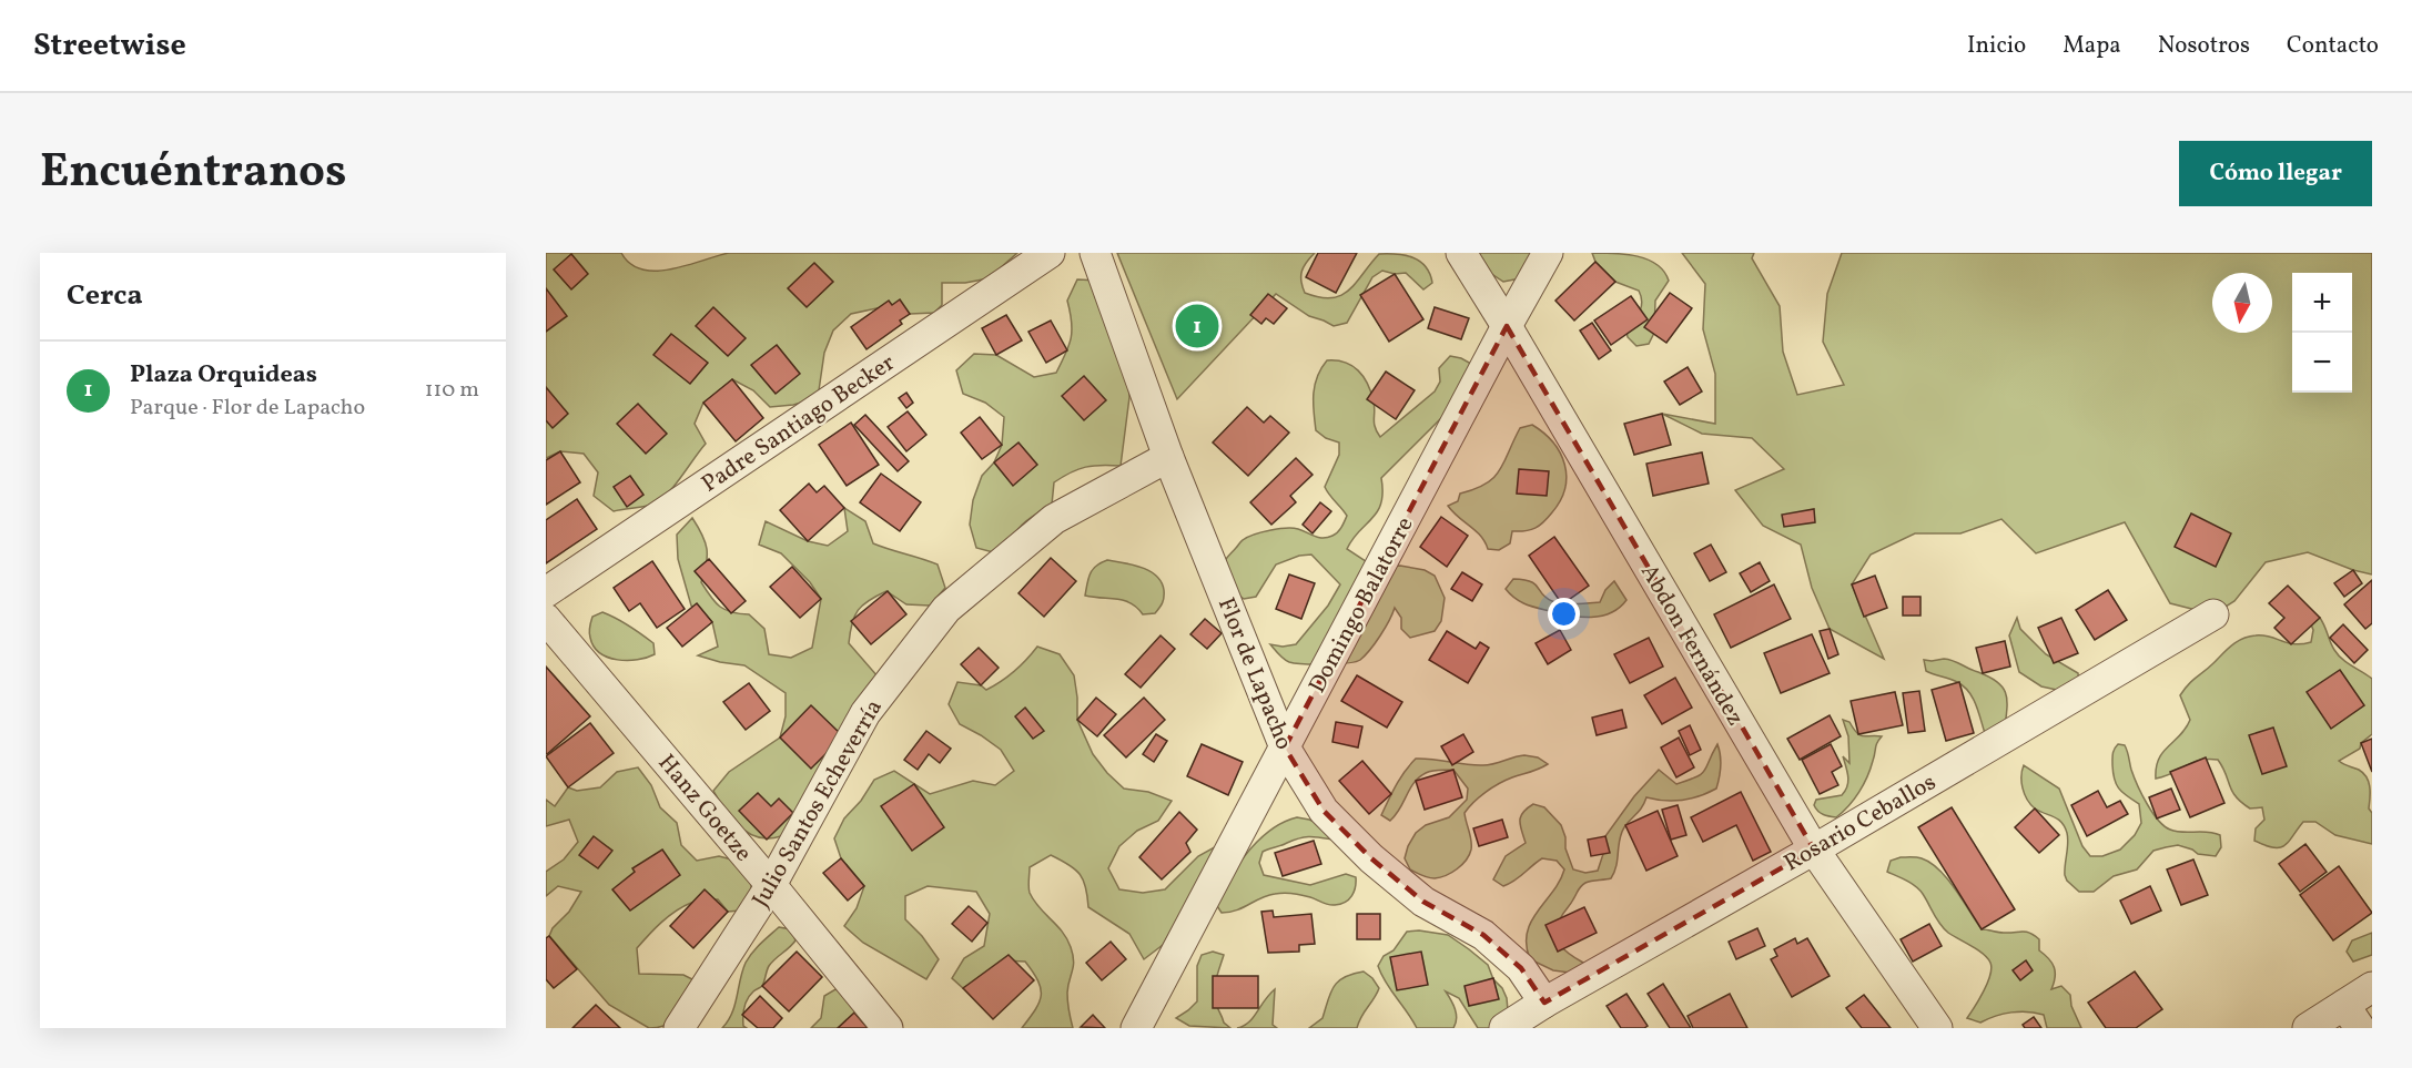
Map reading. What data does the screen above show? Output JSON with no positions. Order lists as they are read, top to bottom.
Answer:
{
  "streets": {
    "street": [
      "Padre Santiago Becker",
      "Domingo Balatorre",
      "Abdon Fernández",
      "Flor de Lapacho",
      "Julio Santos Echeverría",
      "Hanz Goetze",
      "Rosario Ceballos"
    ]
  },
  "crossings": [
    ["Domingo Balatorre", "Abdon Fernández"],
    ["Domingo Balatorre", "Flor de Lapacho"],
    ["Abdon Fernández", "Rosario Ceballos"],
    ["Flor de Lapacho", "Julio Santos Echeverría"],
    ["Flor de Lapacho", "Rosario Ceballos"],
    ["Julio Santos Echeverría", "Hanz Goetze"]
  ],
  "north": "bottom",
  "page": {
    "header": "Streetwise",
    "nav": [
      "Inicio",
      "Mapa",
      "Nosotros",
      "Contacto"
    ],
    "title": "Encuéntranos",
    "buttons": "Cómo llegar",
    "heading": "Cerca",
    "map_buttons": ["+", "−"],
    "pins": "1",
    "list": [
      {
        "mark": "1",
        "name": "Plaza Orquideas",
        "note": "Parque · Flor de Lapacho",
        "value": "110 m"
      }
    ]
  }
}
